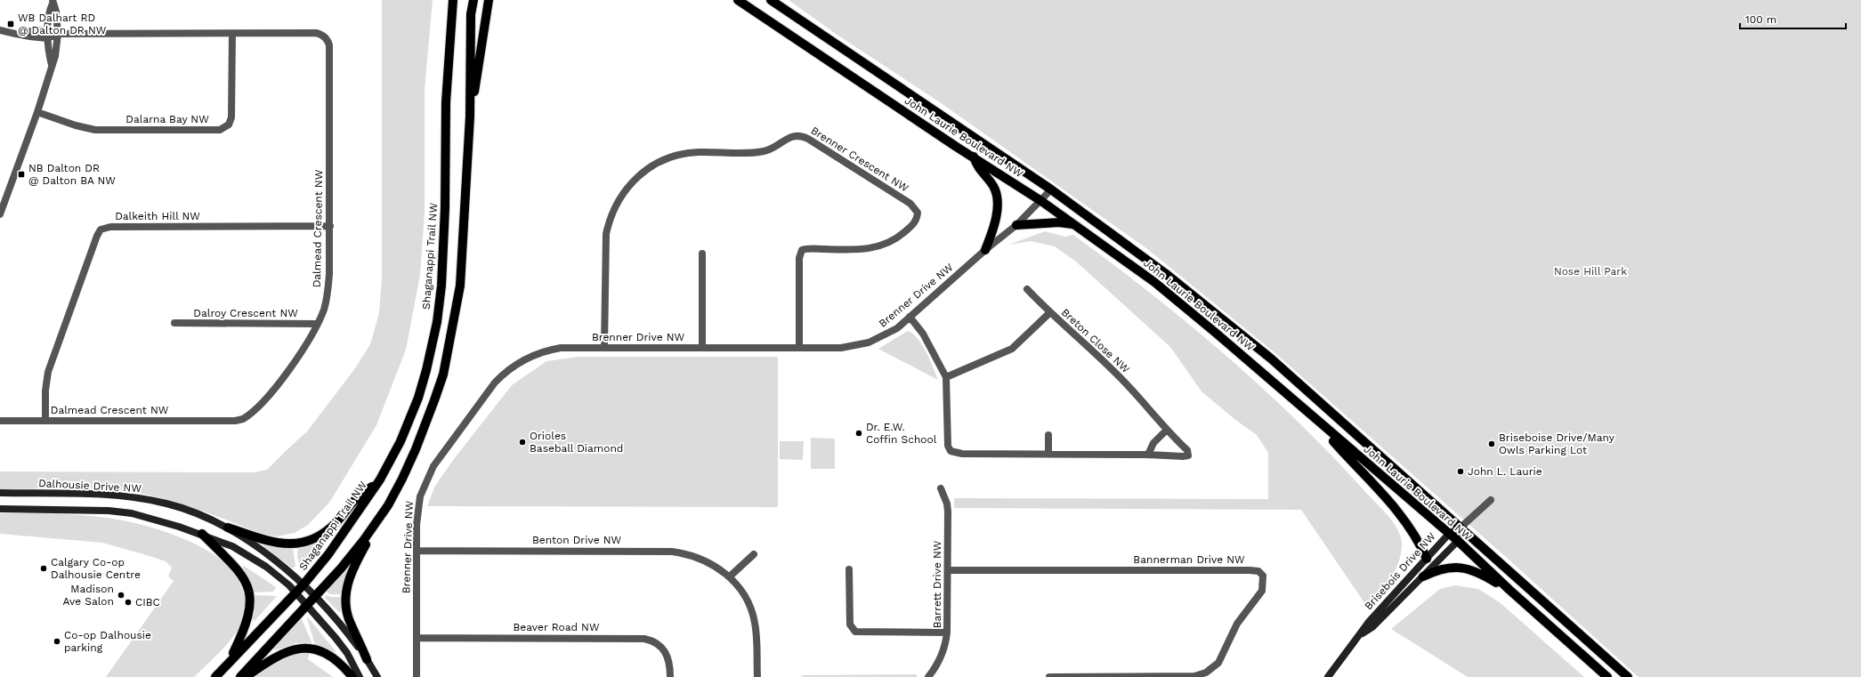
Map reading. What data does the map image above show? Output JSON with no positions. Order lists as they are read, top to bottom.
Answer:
{
  "streets": {
    "main road": ["John Laurie Boulevard NW", "Shaganappi Trail NW"],
    "street": [
      "Dalarna Bay NW",
      "Brenner Crescent NW",
      "Dalkeith Hill NW",
      "Dalmead Crescent NW",
      "Brenner Drive NW",
      "Dalroy Crescent NW",
      "Breton Close NW",
      "Dalhousie Drive NW",
      "Benton Drive NW",
      "Bannerman Drive NW",
      "Brisebois Drive NW",
      "Barrett Drive NW",
      "Beaver Road NW"
    ]
  },
  "crossings": [
    ["Dalarna Bay NW", "Dalmead Crescent NW"],
    ["John Laurie Boulevard NW", "Brenner Drive NW"],
    ["John Laurie Boulevard NW", "Brisebois Drive NW"],
    ["Brenner Crescent NW", "Brenner Drive NW"],
    ["Dalkeith Hill NW", "Dalmead Crescent NW"],
    ["Dalmead Crescent NW", "Dalroy Crescent NW"],
    ["Shaganappi Trail NW", "Dalhousie Drive NW"],
    ["Brenner Drive NW", "Breton Close NW"],
    ["Brenner Drive NW", "Benton Drive NW"],
    ["Brenner Drive NW", "Beaver Road NW"],
    ["Bannerman Drive NW", "Barrett Drive NW"]
  ],
  "parks": ["Nose Hill Park"],
  "places": {
    "transit": ["WB Dalhart RD @ Dalton DR NW", "NB Dalton DR @ Dalton BA NW"],
    "other": [
      "Dr. E.W. Coffin School",
      "Orioles Baseball Diamond",
      "Briseboise Drive/Many Owls Parking Lot",
      "John L. Laurie",
      "Calgary Co-op Dalhousie Centre",
      "Madison Ave Salon",
      "CIBC",
      "Co-op Dalhousie parking"
    ]
  },
  "scale_bar": "100 m"
}
